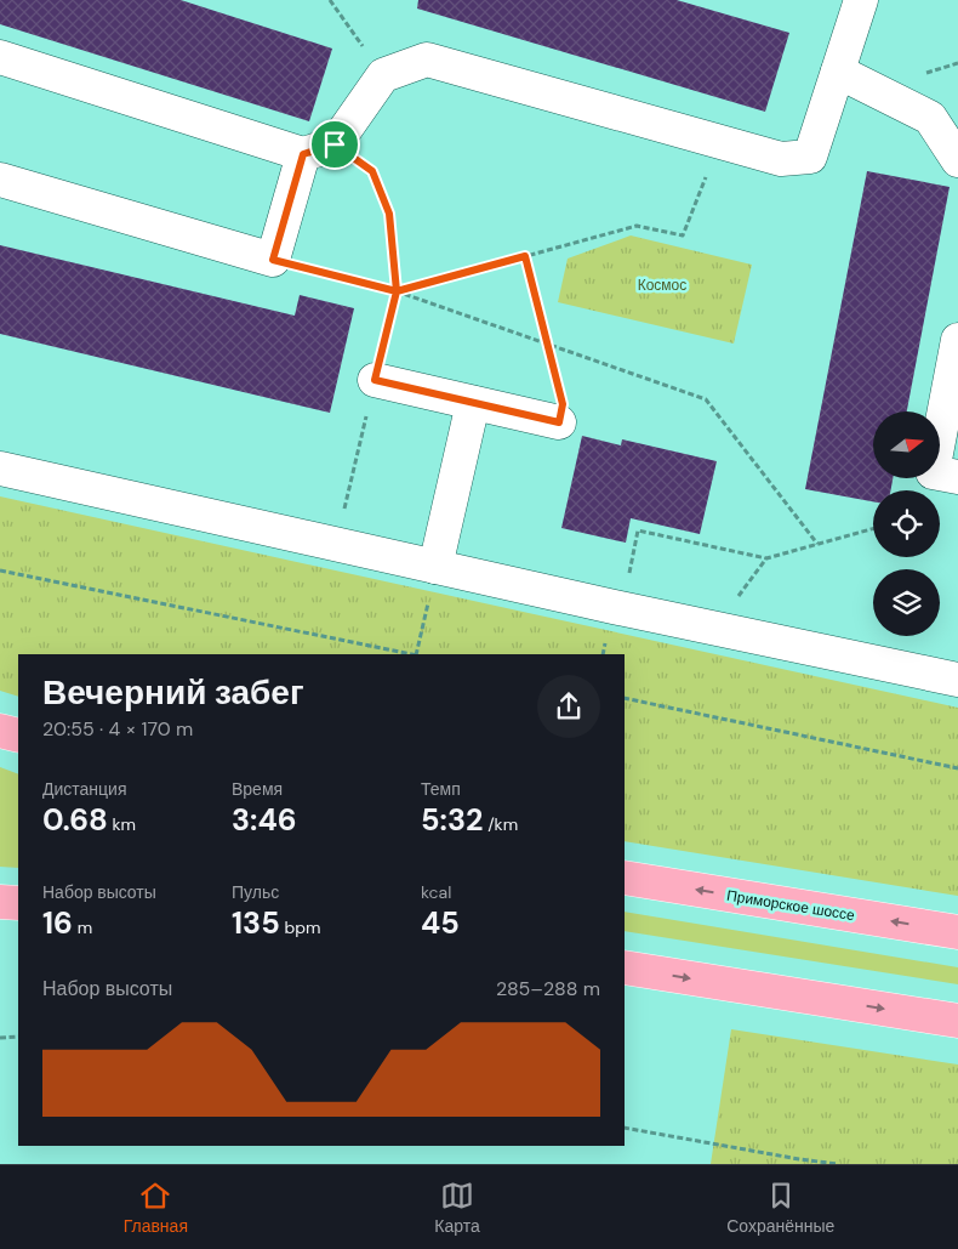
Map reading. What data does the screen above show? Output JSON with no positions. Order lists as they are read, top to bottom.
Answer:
{
  "streets": {
    "highway": ["Приморское шоссе"]
  },
  "parks": ["Космос"],
  "north": "right",
  "page": {
    "heading": ["Вечерний забег", "20:55 · 4 × 170 m"],
    "stats": [
      ["Дистанция", "0.68 km"],
      ["Время", "3:46"],
      ["Темп", "5:32 /km"],
      ["Набор высоты", "16 m"],
      ["Пульс", "135 bpm"],
      ["kcal", "45"]
    ],
    "chart": ["Набор высоты", "285–288 m"],
    "tabs": ["Главная", "Карта", "Сохранённые"]
  }
}
